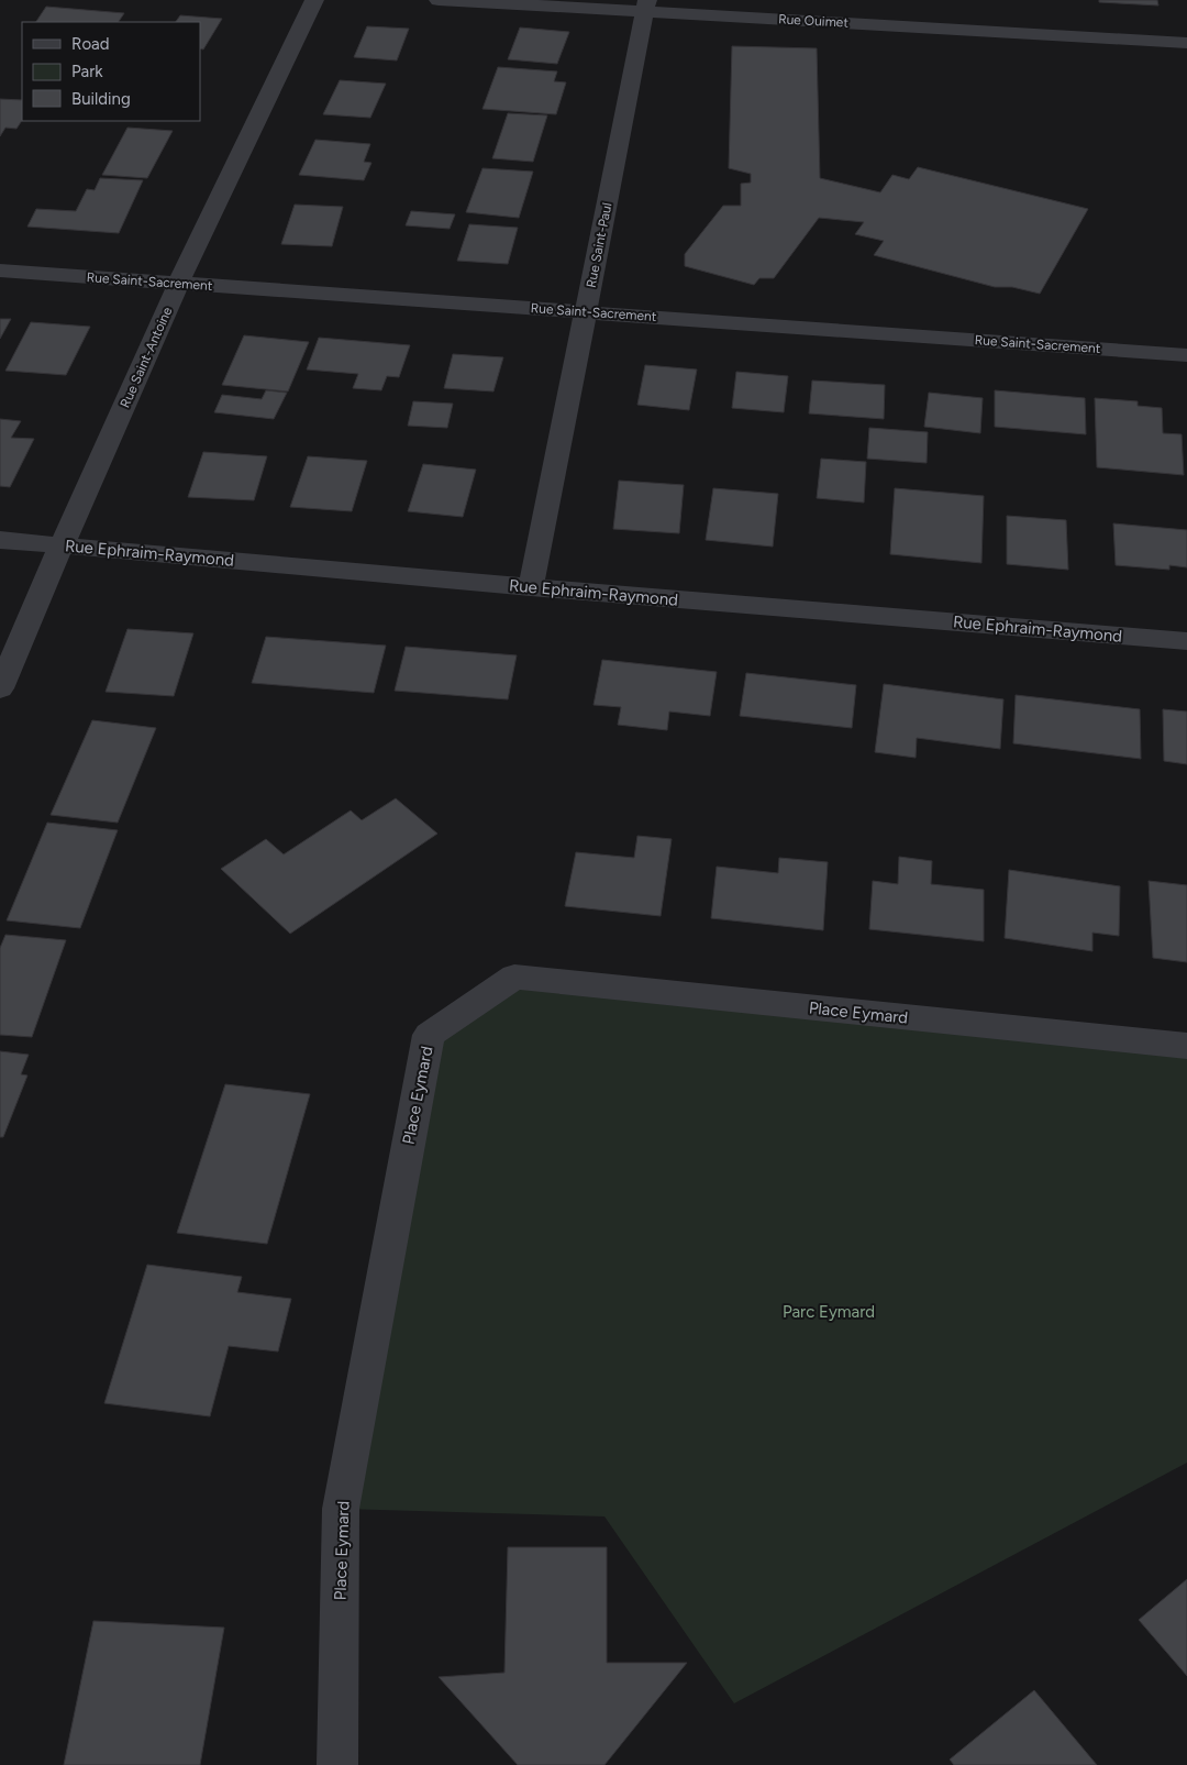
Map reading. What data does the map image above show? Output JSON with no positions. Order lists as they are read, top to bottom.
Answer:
{
  "streets": {
    "street": [
      "Rue Ouimet",
      "Rue Saint-Paul",
      "Rue Saint-Sacrement",
      "Rue Saint-Antoine",
      "Rue Ephraim-Raymond",
      "Place Eymard"
    ]
  },
  "crossings": [
    ["Rue Ouimet", "Rue Saint-Paul"],
    ["Rue Saint-Paul", "Rue Saint-Sacrement"],
    ["Rue Saint-Paul", "Rue Ephraim-Raymond"],
    ["Rue Saint-Sacrement", "Rue Saint-Antoine"],
    ["Rue Saint-Antoine", "Rue Ephraim-Raymond"]
  ],
  "parks": ["Parc Eymard"],
  "legend": ["Road", "Park", "Building"]
}
